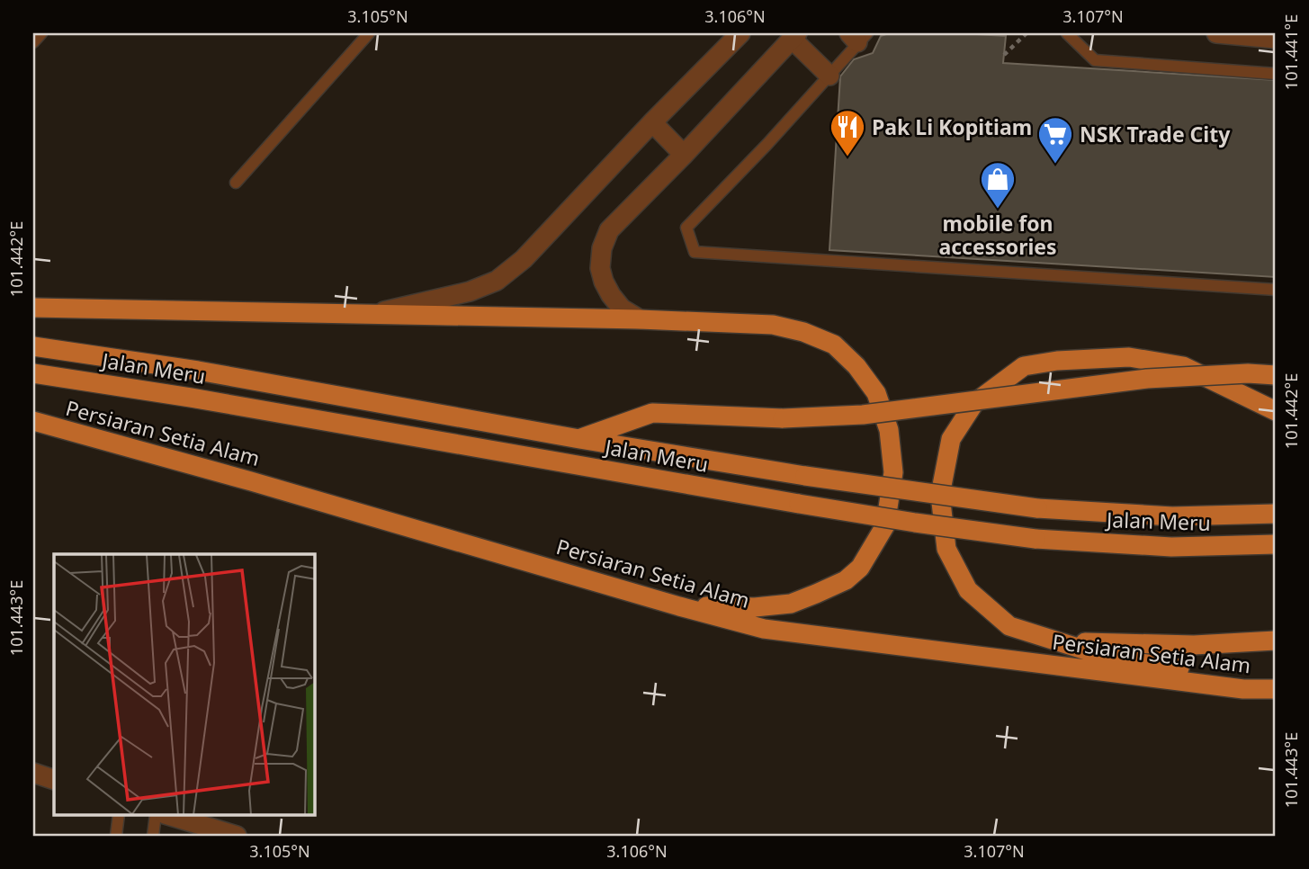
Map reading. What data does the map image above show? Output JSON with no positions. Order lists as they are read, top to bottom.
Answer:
{
  "streets": {
    "highway": ["Jalan Meru", "Persiaran Setia Alam"]
  },
  "places": {
    "restaurant": ["Pak Li Kopitiam"],
    "supermarket": ["NSK Trade City"],
    "shop": ["mobile fon accessories"]
  },
  "coordinates": [
    "3.105°N",
    "3.106°N",
    "3.107°N",
    "101.441°E",
    "101.442°E",
    "101.443°E"
  ]
}
